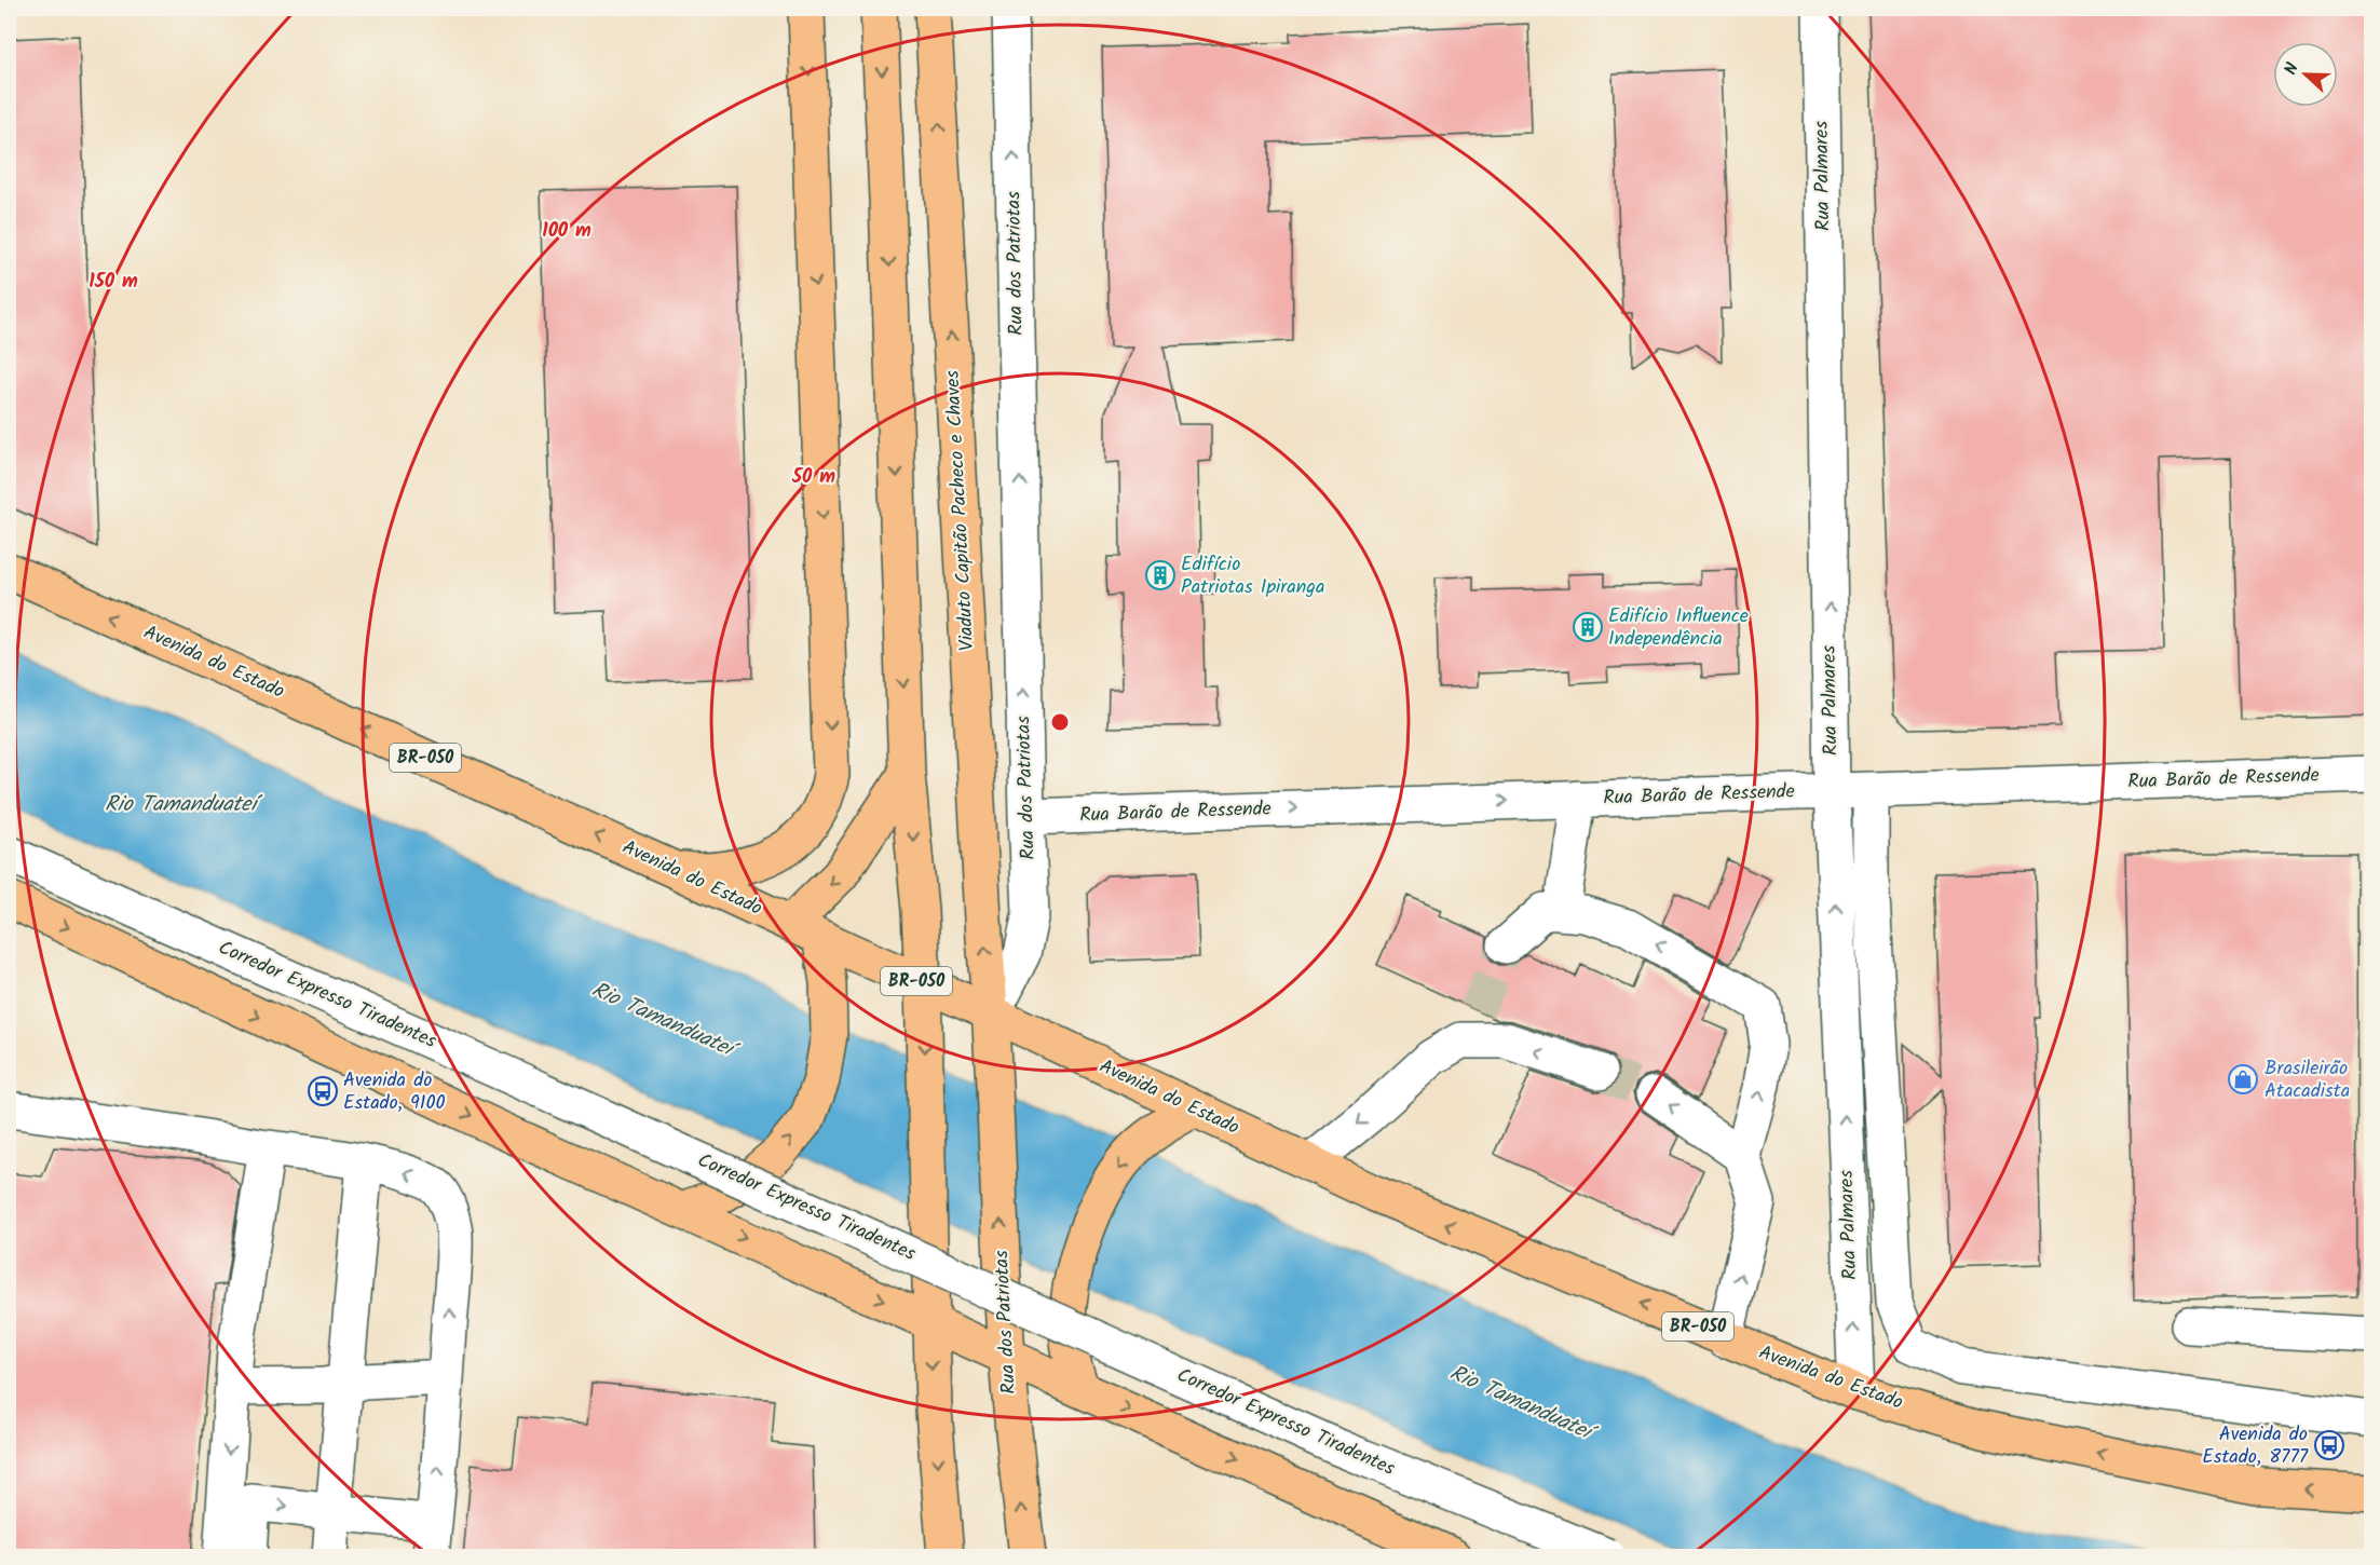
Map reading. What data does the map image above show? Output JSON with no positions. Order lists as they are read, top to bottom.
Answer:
{
  "streets": {
    "main road": [
      "Rua dos Patriotas",
      "Viaduto Capitão Pacheco e Chaves",
      "Avenida do Estado",
      "BR-050"
    ],
    "street": ["Rua Palmares", "Rua Barão de Ressende", "Corredor Expresso Tiradentes"]
  },
  "crossings": [
    ["Rua Palmares", "Avenida do Estado"],
    ["Rua Palmares", "Rua Barão de Ressende"],
    ["Rua dos Patriotas", "Viaduto Capitão Pacheco e Chaves"],
    ["Rua dos Patriotas", "Avenida do Estado"],
    ["Rua dos Patriotas", "Rua Barão de Ressende"],
    ["Viaduto Capitão Pacheco e Chaves", "Avenida do Estado"]
  ],
  "one_way": ["Rua Palmares", "Rua dos Patriotas", "Rua Barão de Ressende"],
  "water": ["Rio Tamanduateí"],
  "places": {
    "building": ["Edifício Patriotas Ipiranga", "Edifício Influence Independência"],
    "shop": ["Brasileirão Atacadista"],
    "bus stop": ["Avenida do Estado, 9100", "Avenida do Estado, 8777"]
  },
  "north": "left",
  "rings": ["100 m", "150 m", "50 m"]
}
